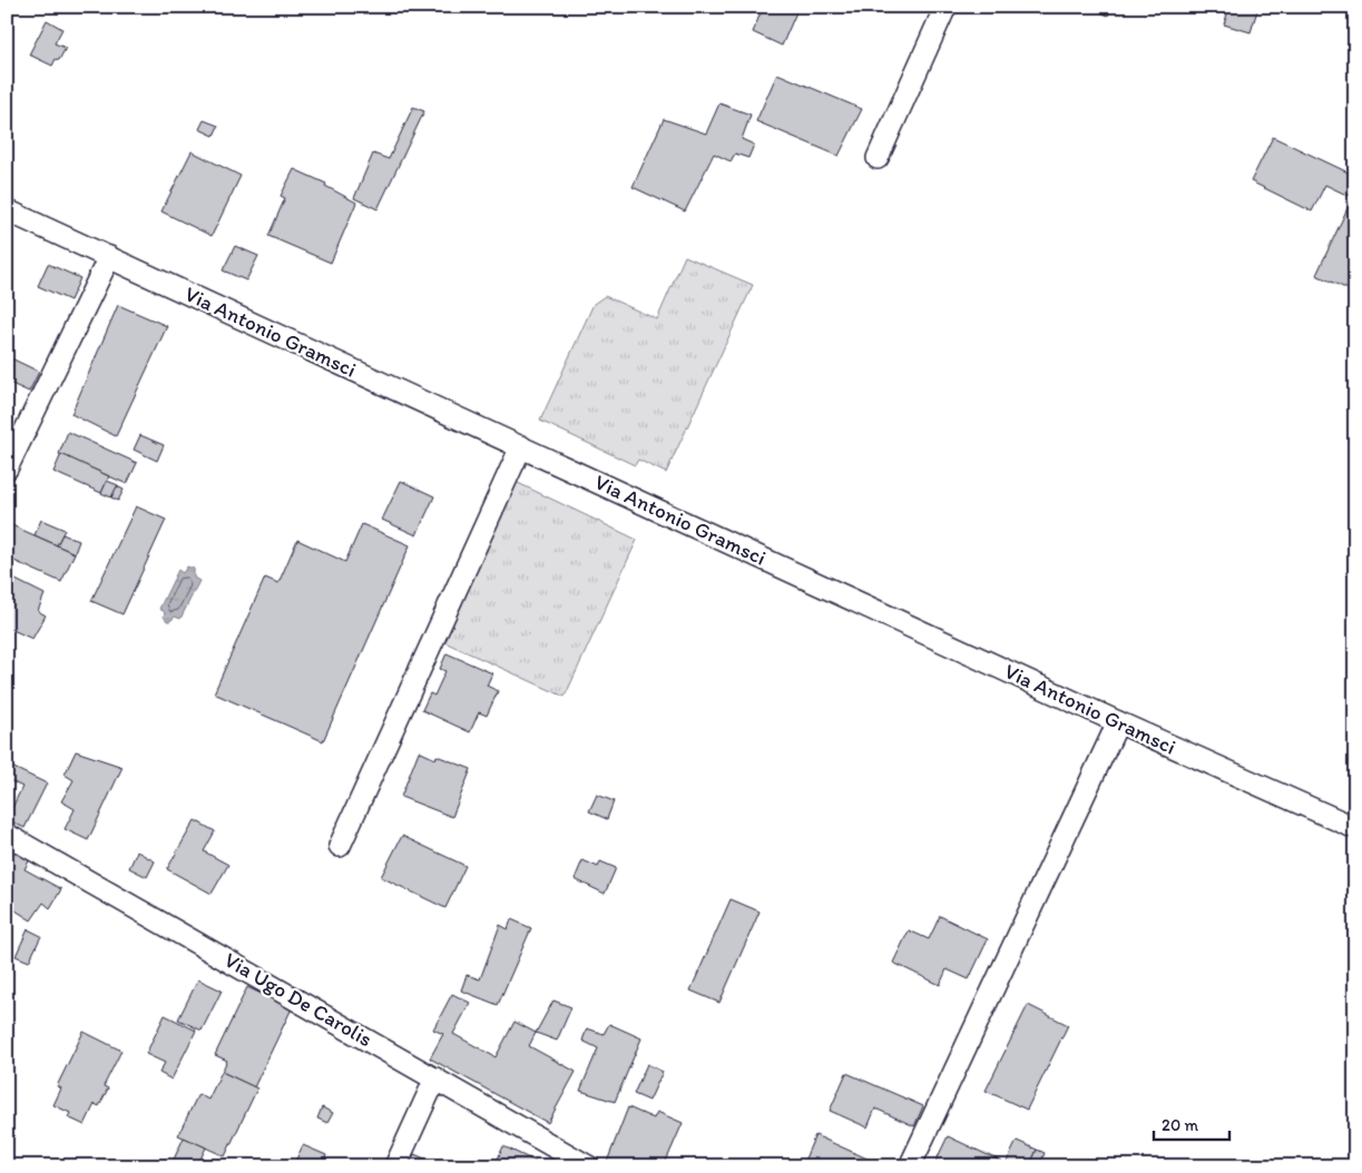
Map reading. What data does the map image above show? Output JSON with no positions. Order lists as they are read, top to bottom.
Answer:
{
  "streets": {
    "street": ["Via Antonio Gramsci", "Via Ugo De Carolis"]
  },
  "scale_bar": "20 m"
}
